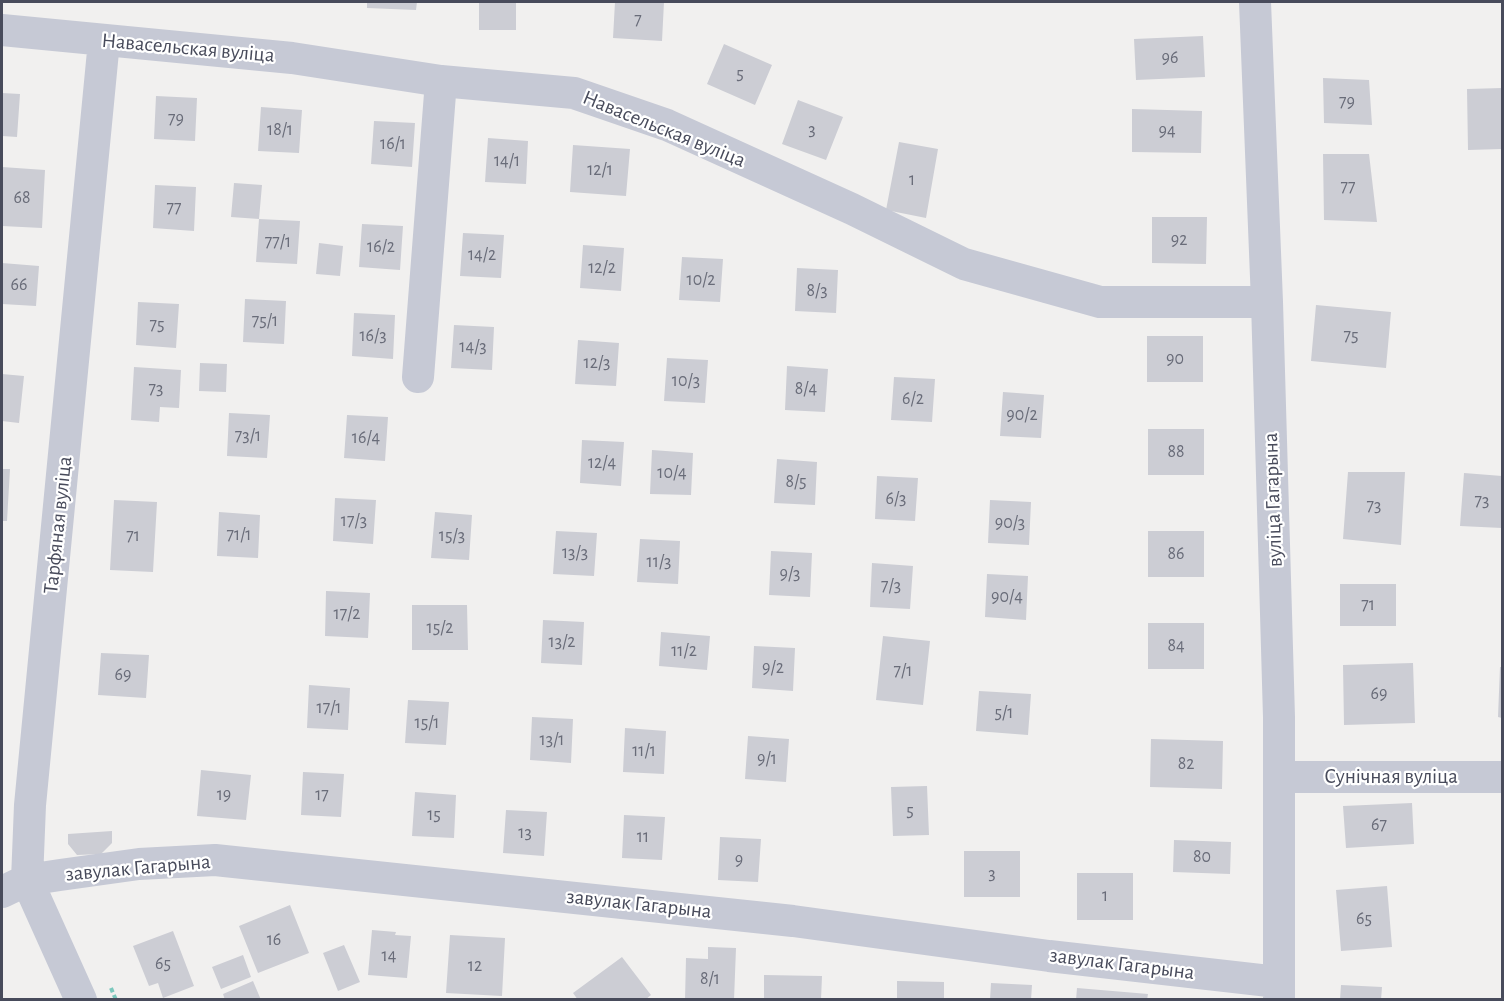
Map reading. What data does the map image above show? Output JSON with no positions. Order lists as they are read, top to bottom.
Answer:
{
  "streets": {
    "street": [
      "Навасельская вуліца",
      "вуліца Гагарына",
      "Тарфяная вуліца",
      "Сунічная вуліца",
      "завулак Гагарына"
    ]
  },
  "crossings": [
    ["Навасельская вуліца", "вуліца Гагарына"],
    ["Навасельская вуліца", "Тарфяная вуліца"],
    ["вуліца Гагарына", "Сунічная вуліца"],
    ["вуліца Гагарына", "завулак Гагарына"],
    ["Тарфяная вуліца", "завулак Гагарына"]
  ],
  "house_numbers": [
    "7",
    "96",
    "5",
    "79",
    "79",
    "18/1",
    "3",
    "94",
    "16/1",
    "14/1",
    "12/1",
    "1",
    "77",
    "68",
    "77",
    "92",
    "77/1",
    "16/2",
    "14/2",
    "12/2",
    "10/2",
    "66",
    "8/3",
    "75/1",
    "75",
    "16/3",
    "75",
    "14/3",
    "90",
    "12/3",
    "10/3",
    "73",
    "8/4",
    "6/2",
    "90/2",
    "73/1",
    "16/4",
    "88",
    "12/4",
    "10/4",
    "8/5",
    "6/3",
    "73",
    "73",
    "17/3",
    "90/3",
    "71/1",
    "71",
    "15/3",
    "13/3",
    "86",
    "11/3",
    "9/3",
    "7/3",
    "90/4",
    "71",
    "17/2",
    "15/2",
    "13/2",
    "84",
    "11/2",
    "9/2",
    "7/1",
    "69",
    "69",
    "17/1",
    "5/1",
    "15/1",
    "13/1",
    "11/1",
    "9/1",
    "82",
    "19",
    "17",
    "5",
    "15",
    "67",
    "13",
    "11",
    "80",
    "9",
    "3",
    "1",
    "65",
    "16",
    "14",
    "65",
    "12",
    "8/1"
  ]
}
